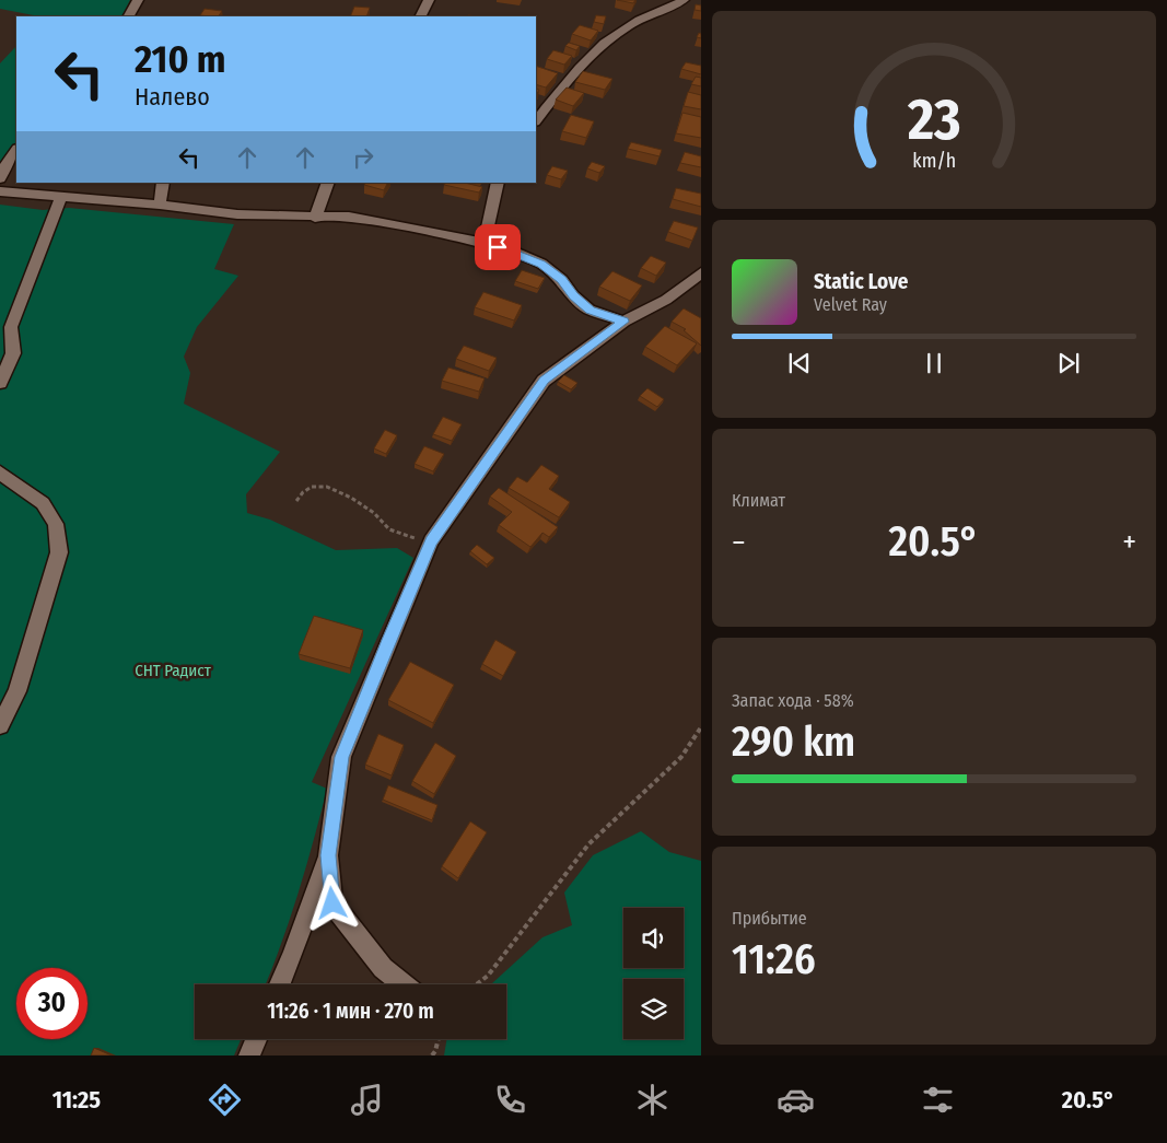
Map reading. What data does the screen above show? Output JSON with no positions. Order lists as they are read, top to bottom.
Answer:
{
  "parks": ["СНТ Радист"],
  "page": {
    "turn": ["210 m", "Налево"],
    "song": ["Static Love", "Velvet Ray"],
    "tile": [
      "Климат",
      ["Запас хода · 58%", "290 km"],
      ["Прибытие", "11:26"]
    ],
    "heat": ["−", "20.5°", "+"],
    "limit": "30",
    "trip": "11:26 · 1 мин · 270 m",
    "tabs": ["11:25", "20.5°"],
    "gauge": ["23", "km/h"]
  }
}
